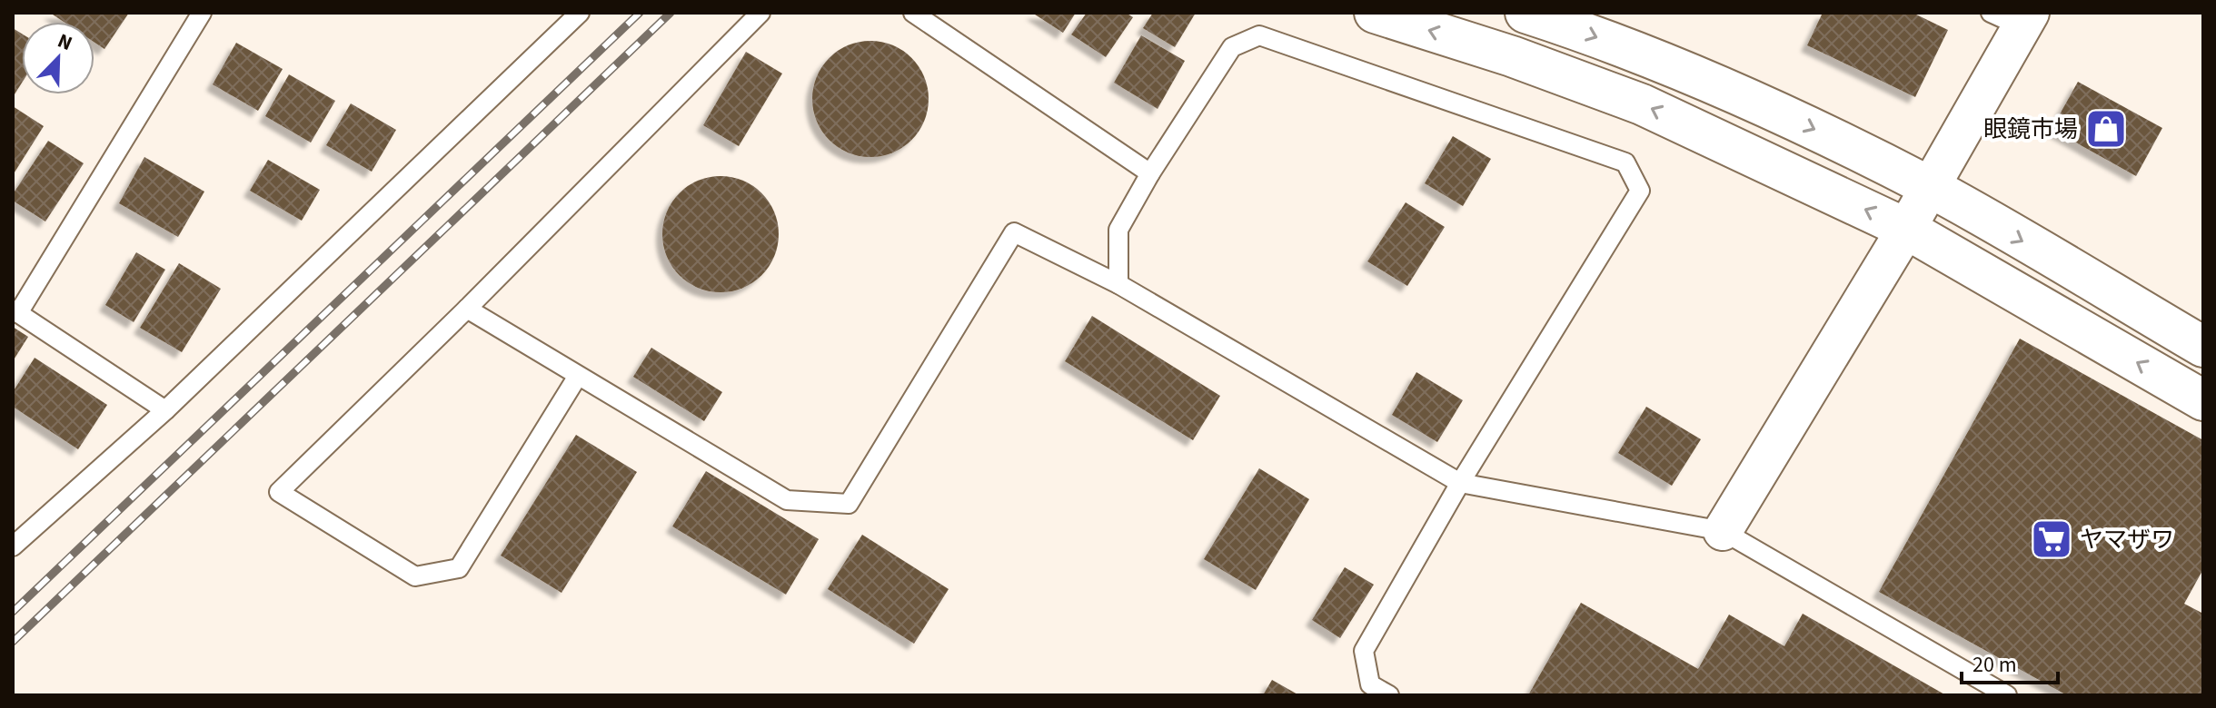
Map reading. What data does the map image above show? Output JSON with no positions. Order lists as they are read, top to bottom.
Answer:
{
  "places": {
    "shop": ["眼鏡市場"],
    "supermarket": ["ヤマザワ"]
  },
  "scale_bar": "20 m",
  "north": "top right"
}
